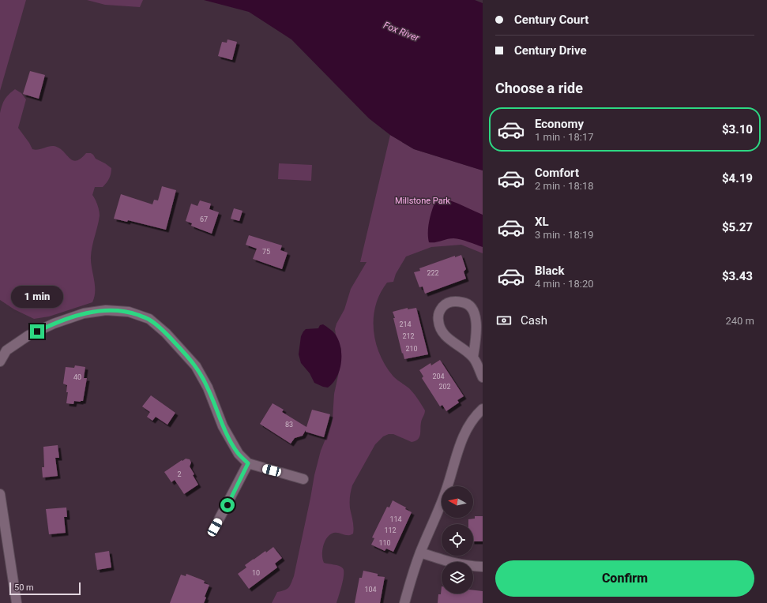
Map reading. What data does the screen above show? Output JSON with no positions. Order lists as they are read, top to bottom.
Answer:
{
  "water": ["Fox River"],
  "parks": ["Millstone Park"],
  "house_numbers": [
    "67",
    "75",
    "222",
    "214",
    "212",
    "210",
    "204",
    "40",
    "202",
    "83",
    "2",
    "114",
    "112",
    "110",
    "10",
    "104"
  ],
  "scale_bar": "50 m",
  "north": "left",
  "page": {
    "banner": ["Century Court", "Century Drive"],
    "heading": "Choose a ride",
    "list": [
      {
        "name": "Economy",
        "note": "1 min · 18:17",
        "value": "$3.10"
      },
      {
        "name": "Comfort",
        "note": "2 min · 18:18",
        "value": "$4.19"
      },
      {
        "name": "XL",
        "note": "3 min · 18:19",
        "value": "$5.27"
      },
      {
        "name": "Black",
        "note": "4 min · 18:20",
        "value": "$3.43"
      }
    ],
    "bubble": "1 min",
    "pay": ["Cash", "240 m"],
    "buttons": "Confirm",
    "scale": "50 m"
  }
}
